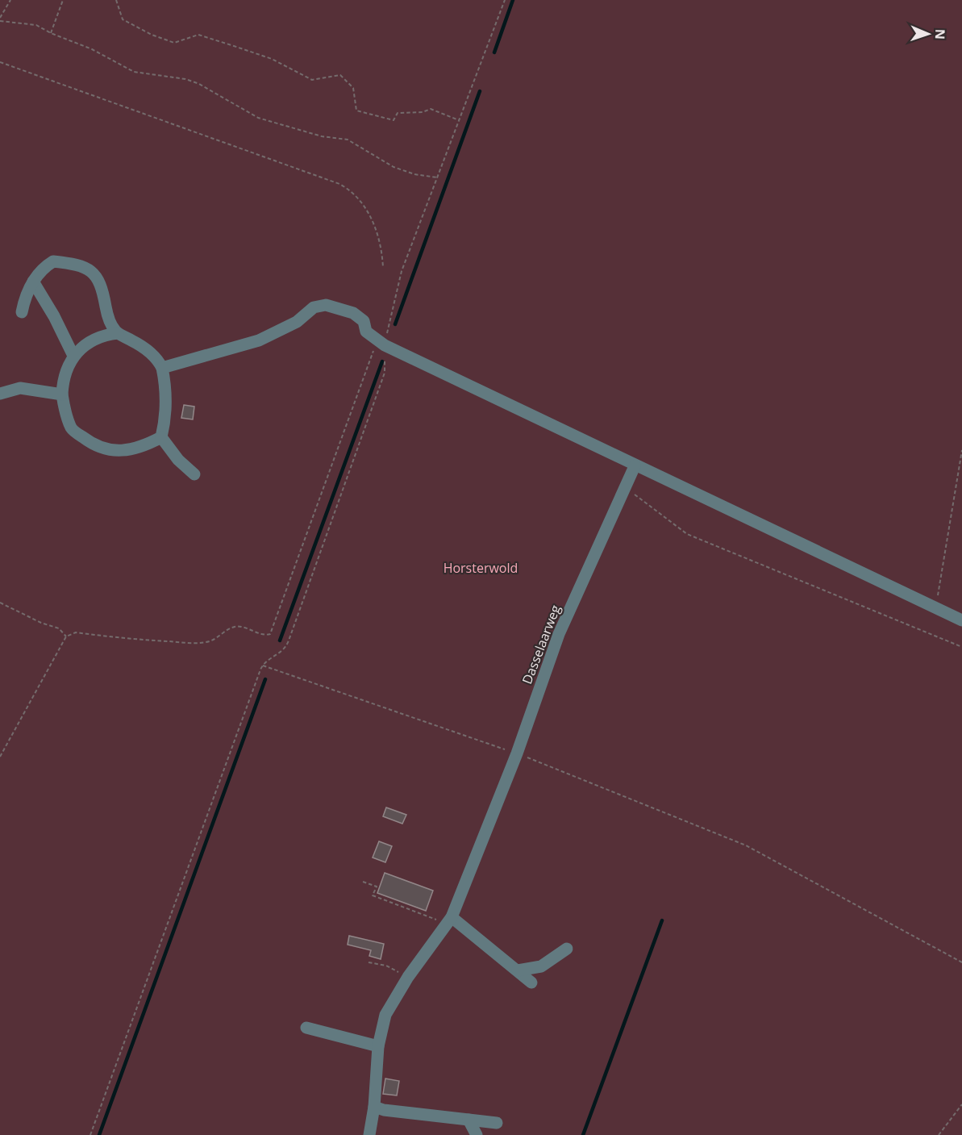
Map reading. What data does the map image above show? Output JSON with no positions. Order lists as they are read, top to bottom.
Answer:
{
  "streets": {
    "street": ["Dasselaarweg"]
  },
  "parks": ["Horsterwold"],
  "north": "right"
}
